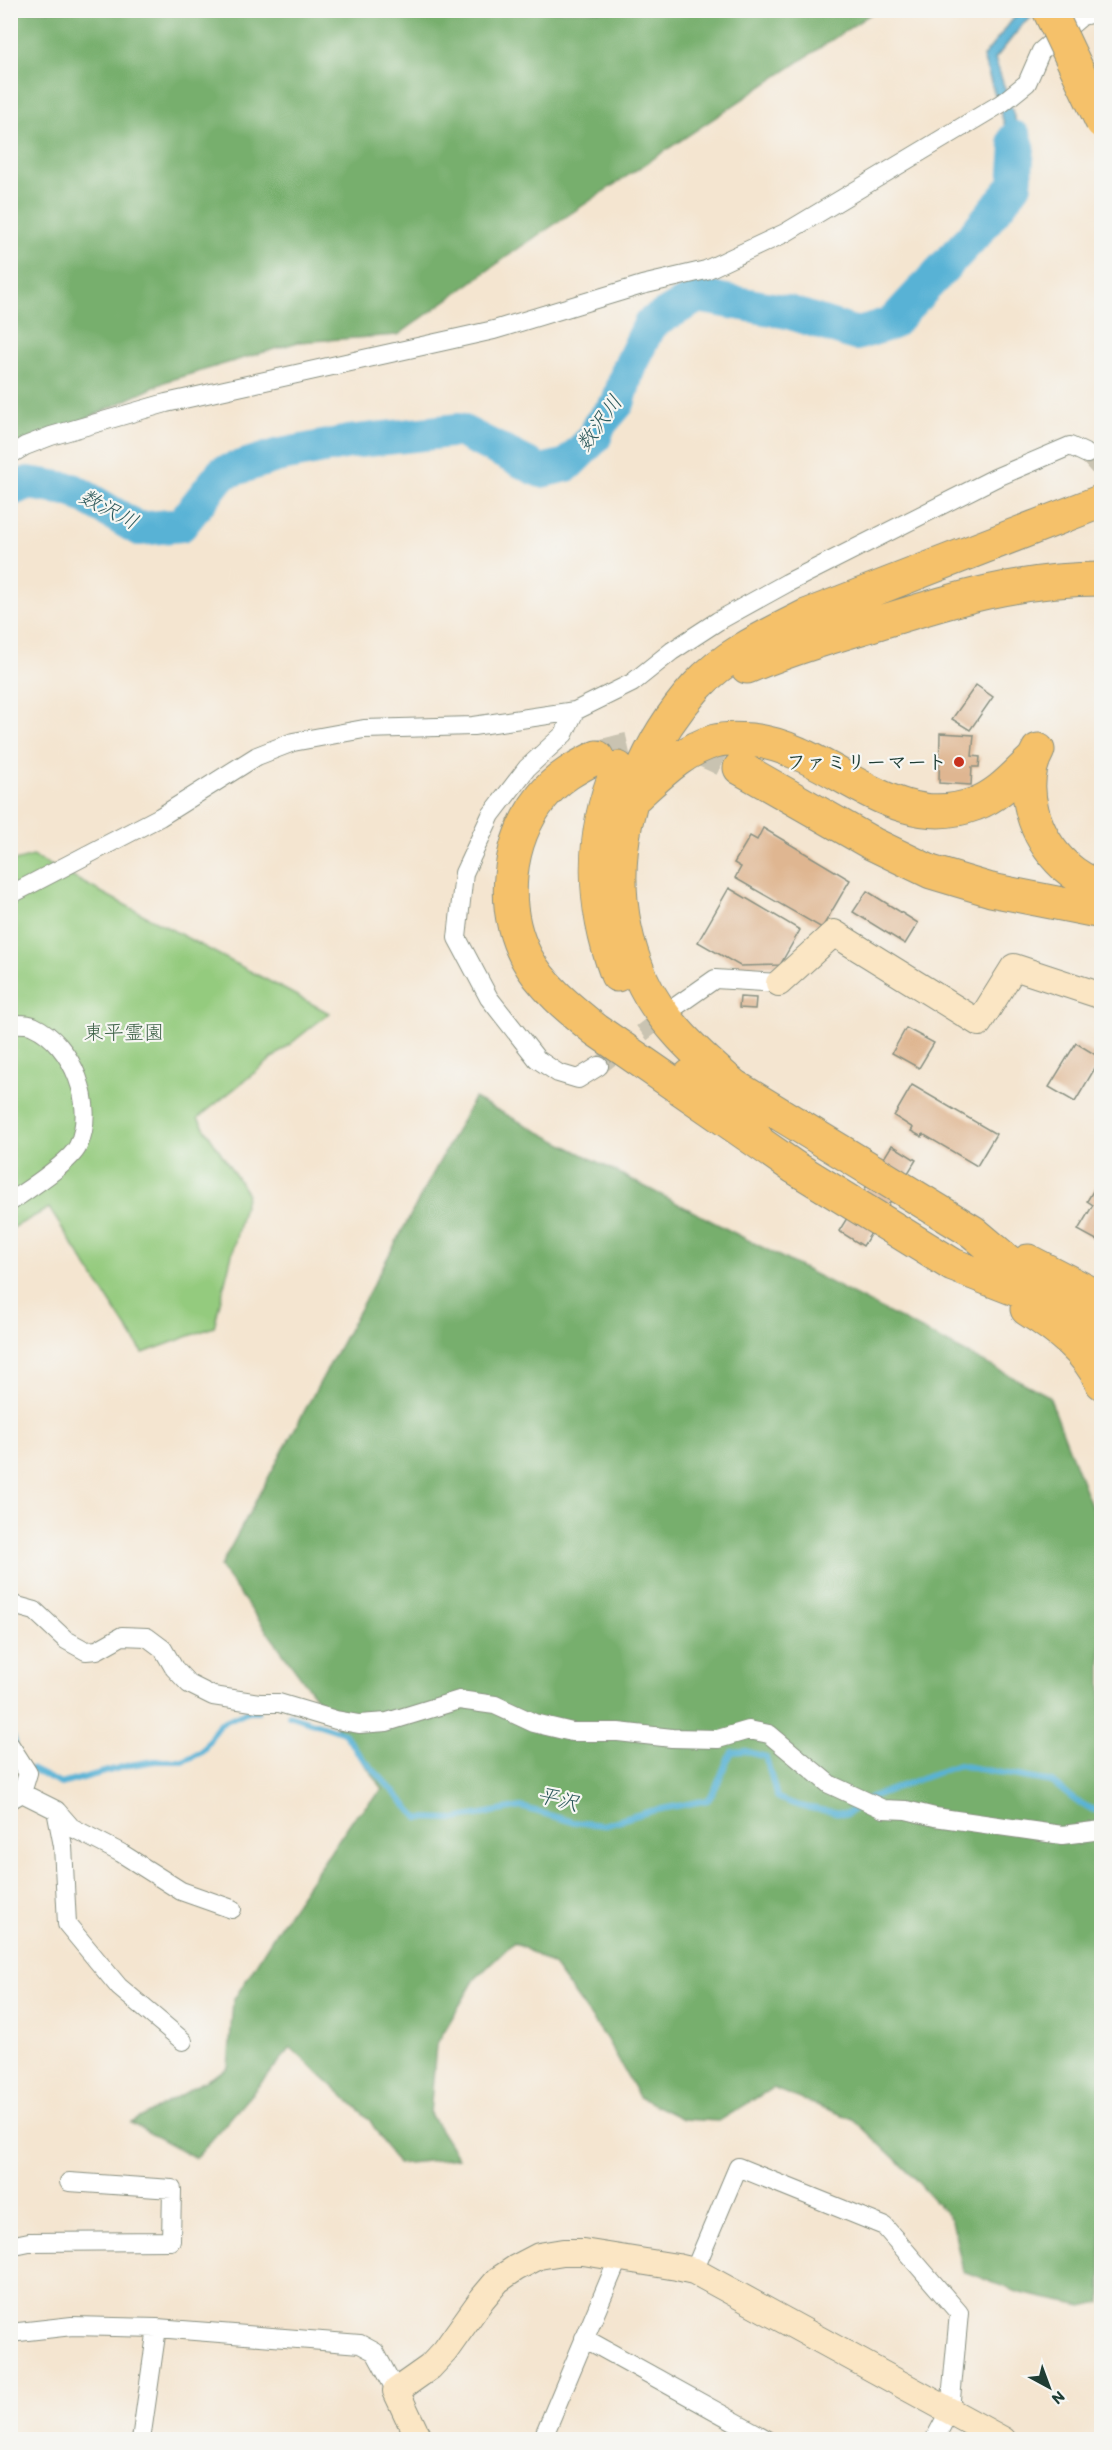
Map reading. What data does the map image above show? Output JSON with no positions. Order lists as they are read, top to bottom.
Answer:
{
  "water": ["数沢川", "平沢"],
  "parks": ["東平霊園"],
  "places": ["ファミリーマート"],
  "north": "bottom right"
}
